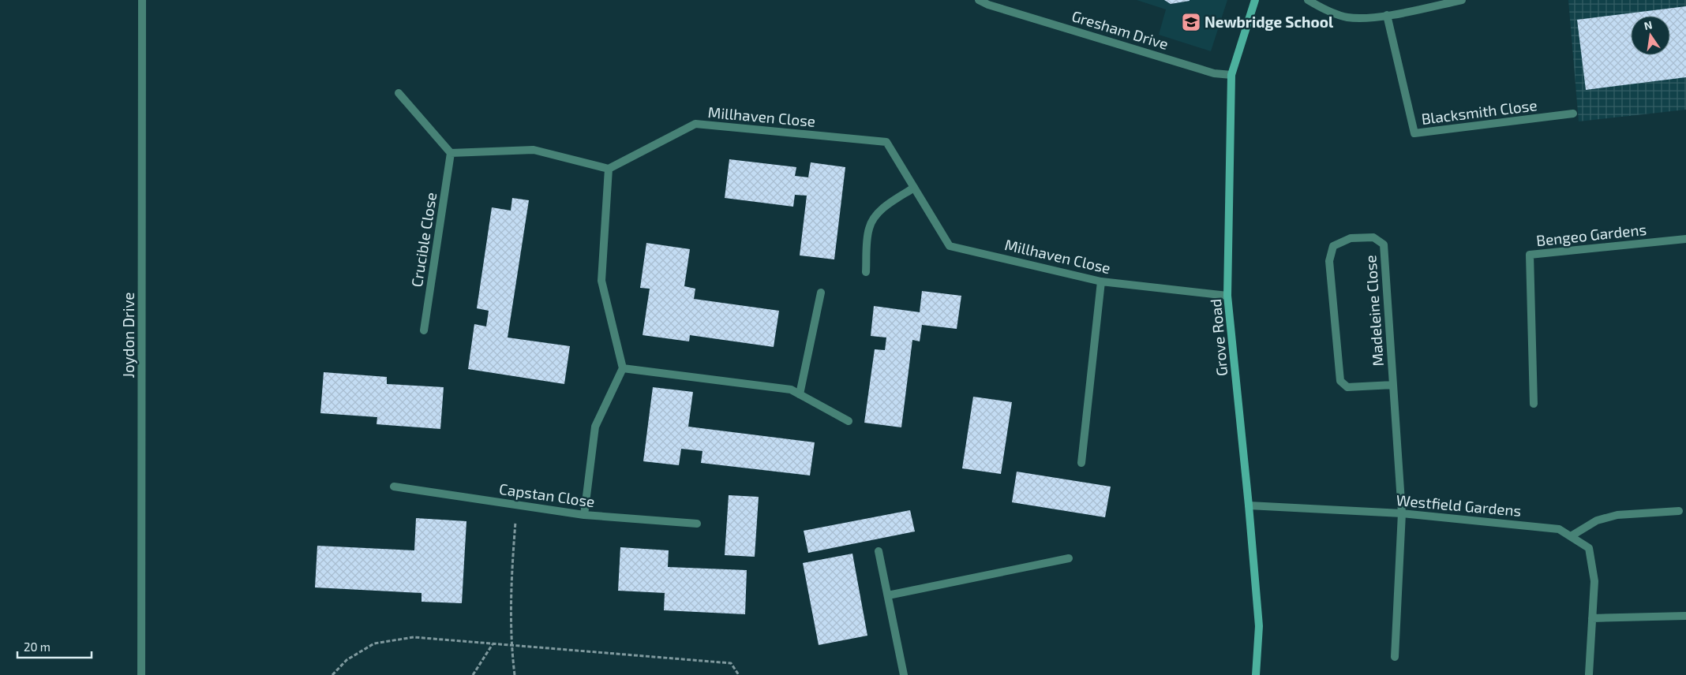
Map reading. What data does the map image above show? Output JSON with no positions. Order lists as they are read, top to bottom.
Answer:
{
  "streets": {
    "street": [
      "Gresham Drive",
      "Blacksmith Close",
      "Millhaven Close",
      "Bengeo Gardens",
      "Crucible Close",
      "Madeleine Close",
      "Joydon Drive",
      "Grove Road",
      "Capstan Close",
      "Westfield Gardens"
    ]
  },
  "crossings": [
    ["Gresham Drive", "Grove Road"],
    ["Millhaven Close", "Grove Road"],
    ["Madeleine Close", "Westfield Gardens"],
    ["Grove Road", "Westfield Gardens"]
  ],
  "places": {
    "school or university": ["Newbridge School"]
  },
  "scale_bar": "20 m",
  "north": "top"
}
